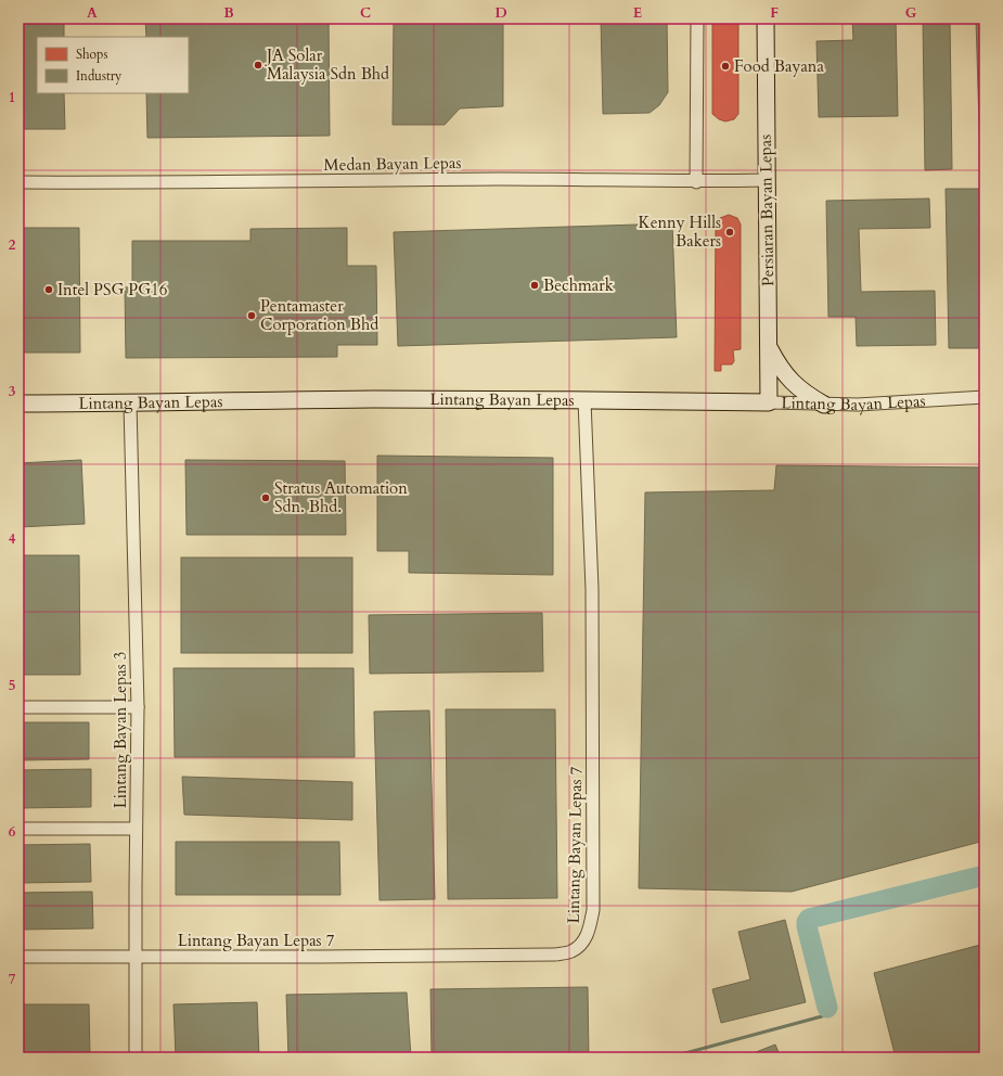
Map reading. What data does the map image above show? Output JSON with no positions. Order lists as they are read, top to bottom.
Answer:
{
  "streets": {
    "street": [
      "Medan Bayan Lepas",
      "Persiaran Bayan Lepas",
      "Lintang Bayan Lepas",
      "Lintang Bayan Lepas 3",
      "Lintang Bayan Lepas 7"
    ]
  },
  "crossings": [
    ["Medan Bayan Lepas", "Persiaran Bayan Lepas"],
    ["Persiaran Bayan Lepas", "Lintang Bayan Lepas"],
    ["Lintang Bayan Lepas", "Lintang Bayan Lepas 3"],
    ["Lintang Bayan Lepas", "Lintang Bayan Lepas 7"],
    ["Lintang Bayan Lepas 3", "Lintang Bayan Lepas 7"]
  ],
  "places": [
    "JA Solar Malaysia Sdn Bhd",
    "Food Bayana",
    "Kenny Hills Bakers",
    "Bechmark",
    "Intel PSG PG16",
    "Pentamaster Corporation Bhd",
    "Stratus Automation Sdn. Bhd."
  ],
  "legend": ["Shops", "Industry"],
  "grid": {
    "columns": [
      "A",
      "B",
      "C",
      "D",
      "E",
      "F",
      "G"
    ],
    "rows": [
      "1",
      "2",
      "3",
      "4",
      "5",
      "6",
      "7"
    ]
  }
}
